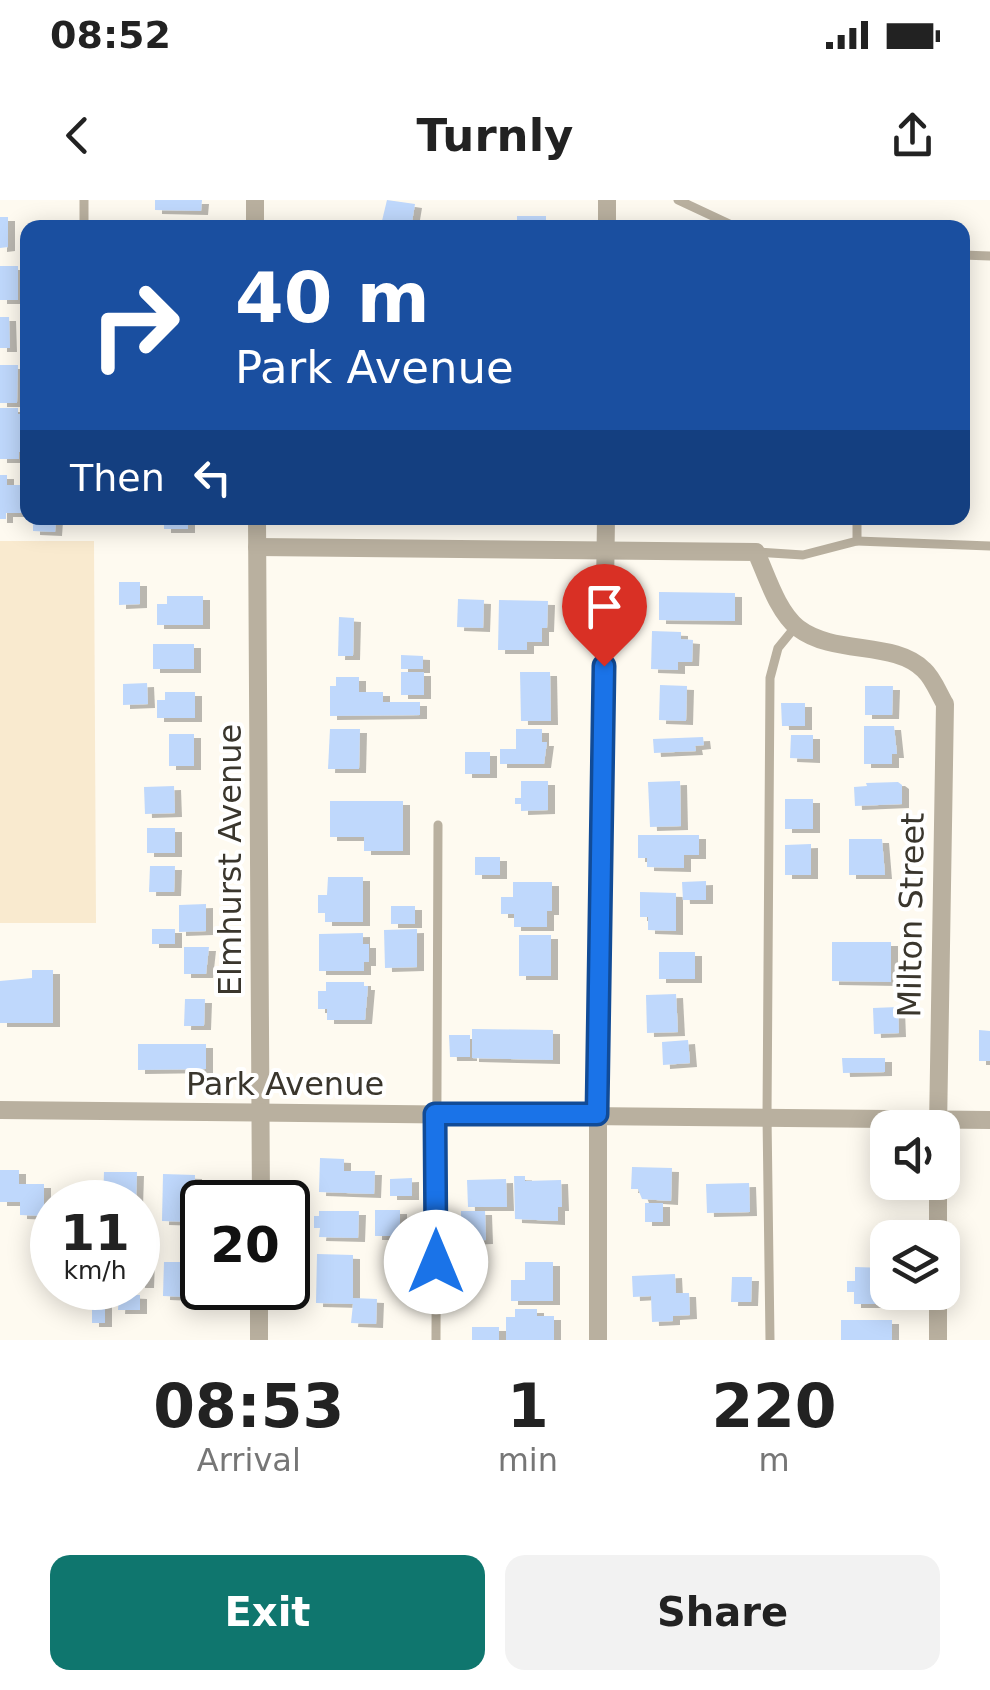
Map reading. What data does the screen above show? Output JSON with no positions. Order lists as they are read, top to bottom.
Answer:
{
  "streets": {
    "street": ["Elmhurst Avenue", "Milton Street", "Park Avenue"]
  },
  "crossings": [
    ["Elmhurst Avenue", "Park Avenue"]
  ],
  "page": {
    "status": "08:52",
    "header": "Turnly",
    "turn": ["40 m", "Park Avenue"],
    "then": "Then",
    "speed": "11 km/h",
    "limit": "20",
    "eta": [
      "08:53",
      "Arrival",
      "1",
      "min",
      "220",
      "m"
    ],
    "buttons": ["Exit", "Share"]
  }
}
